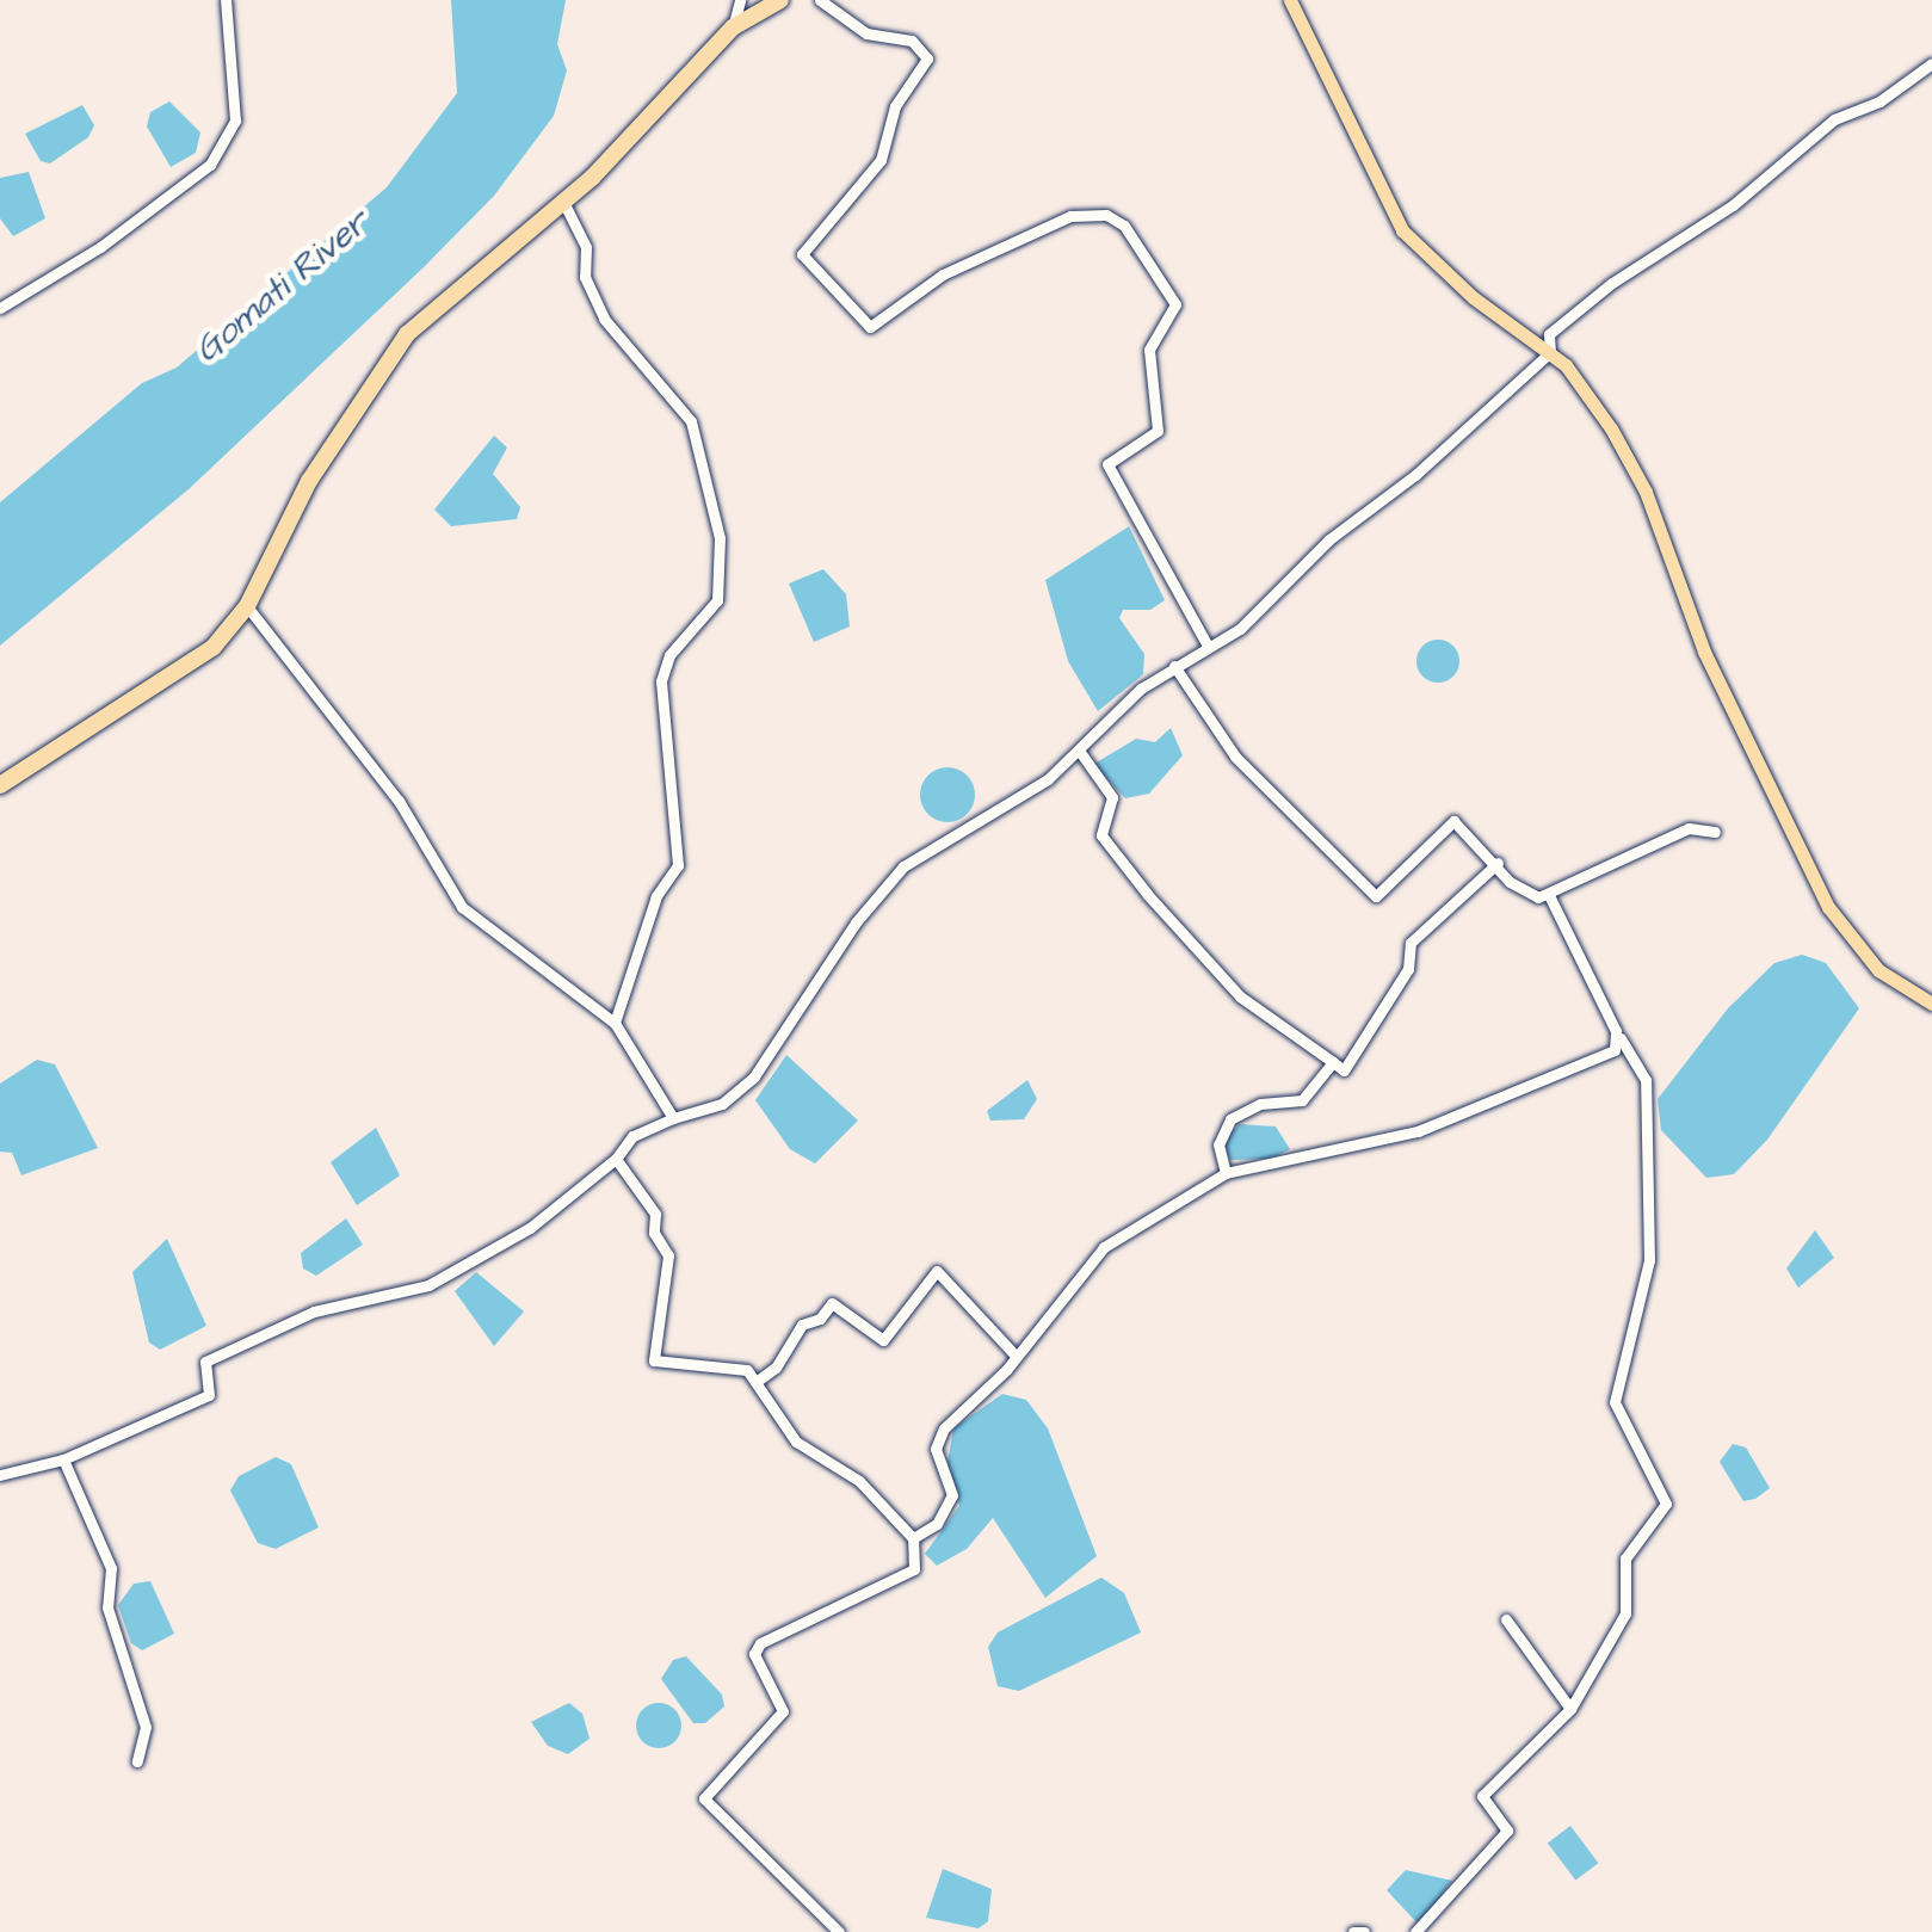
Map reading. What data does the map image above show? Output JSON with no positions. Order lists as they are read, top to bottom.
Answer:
{
  "water": ["Gomati River"]
}
